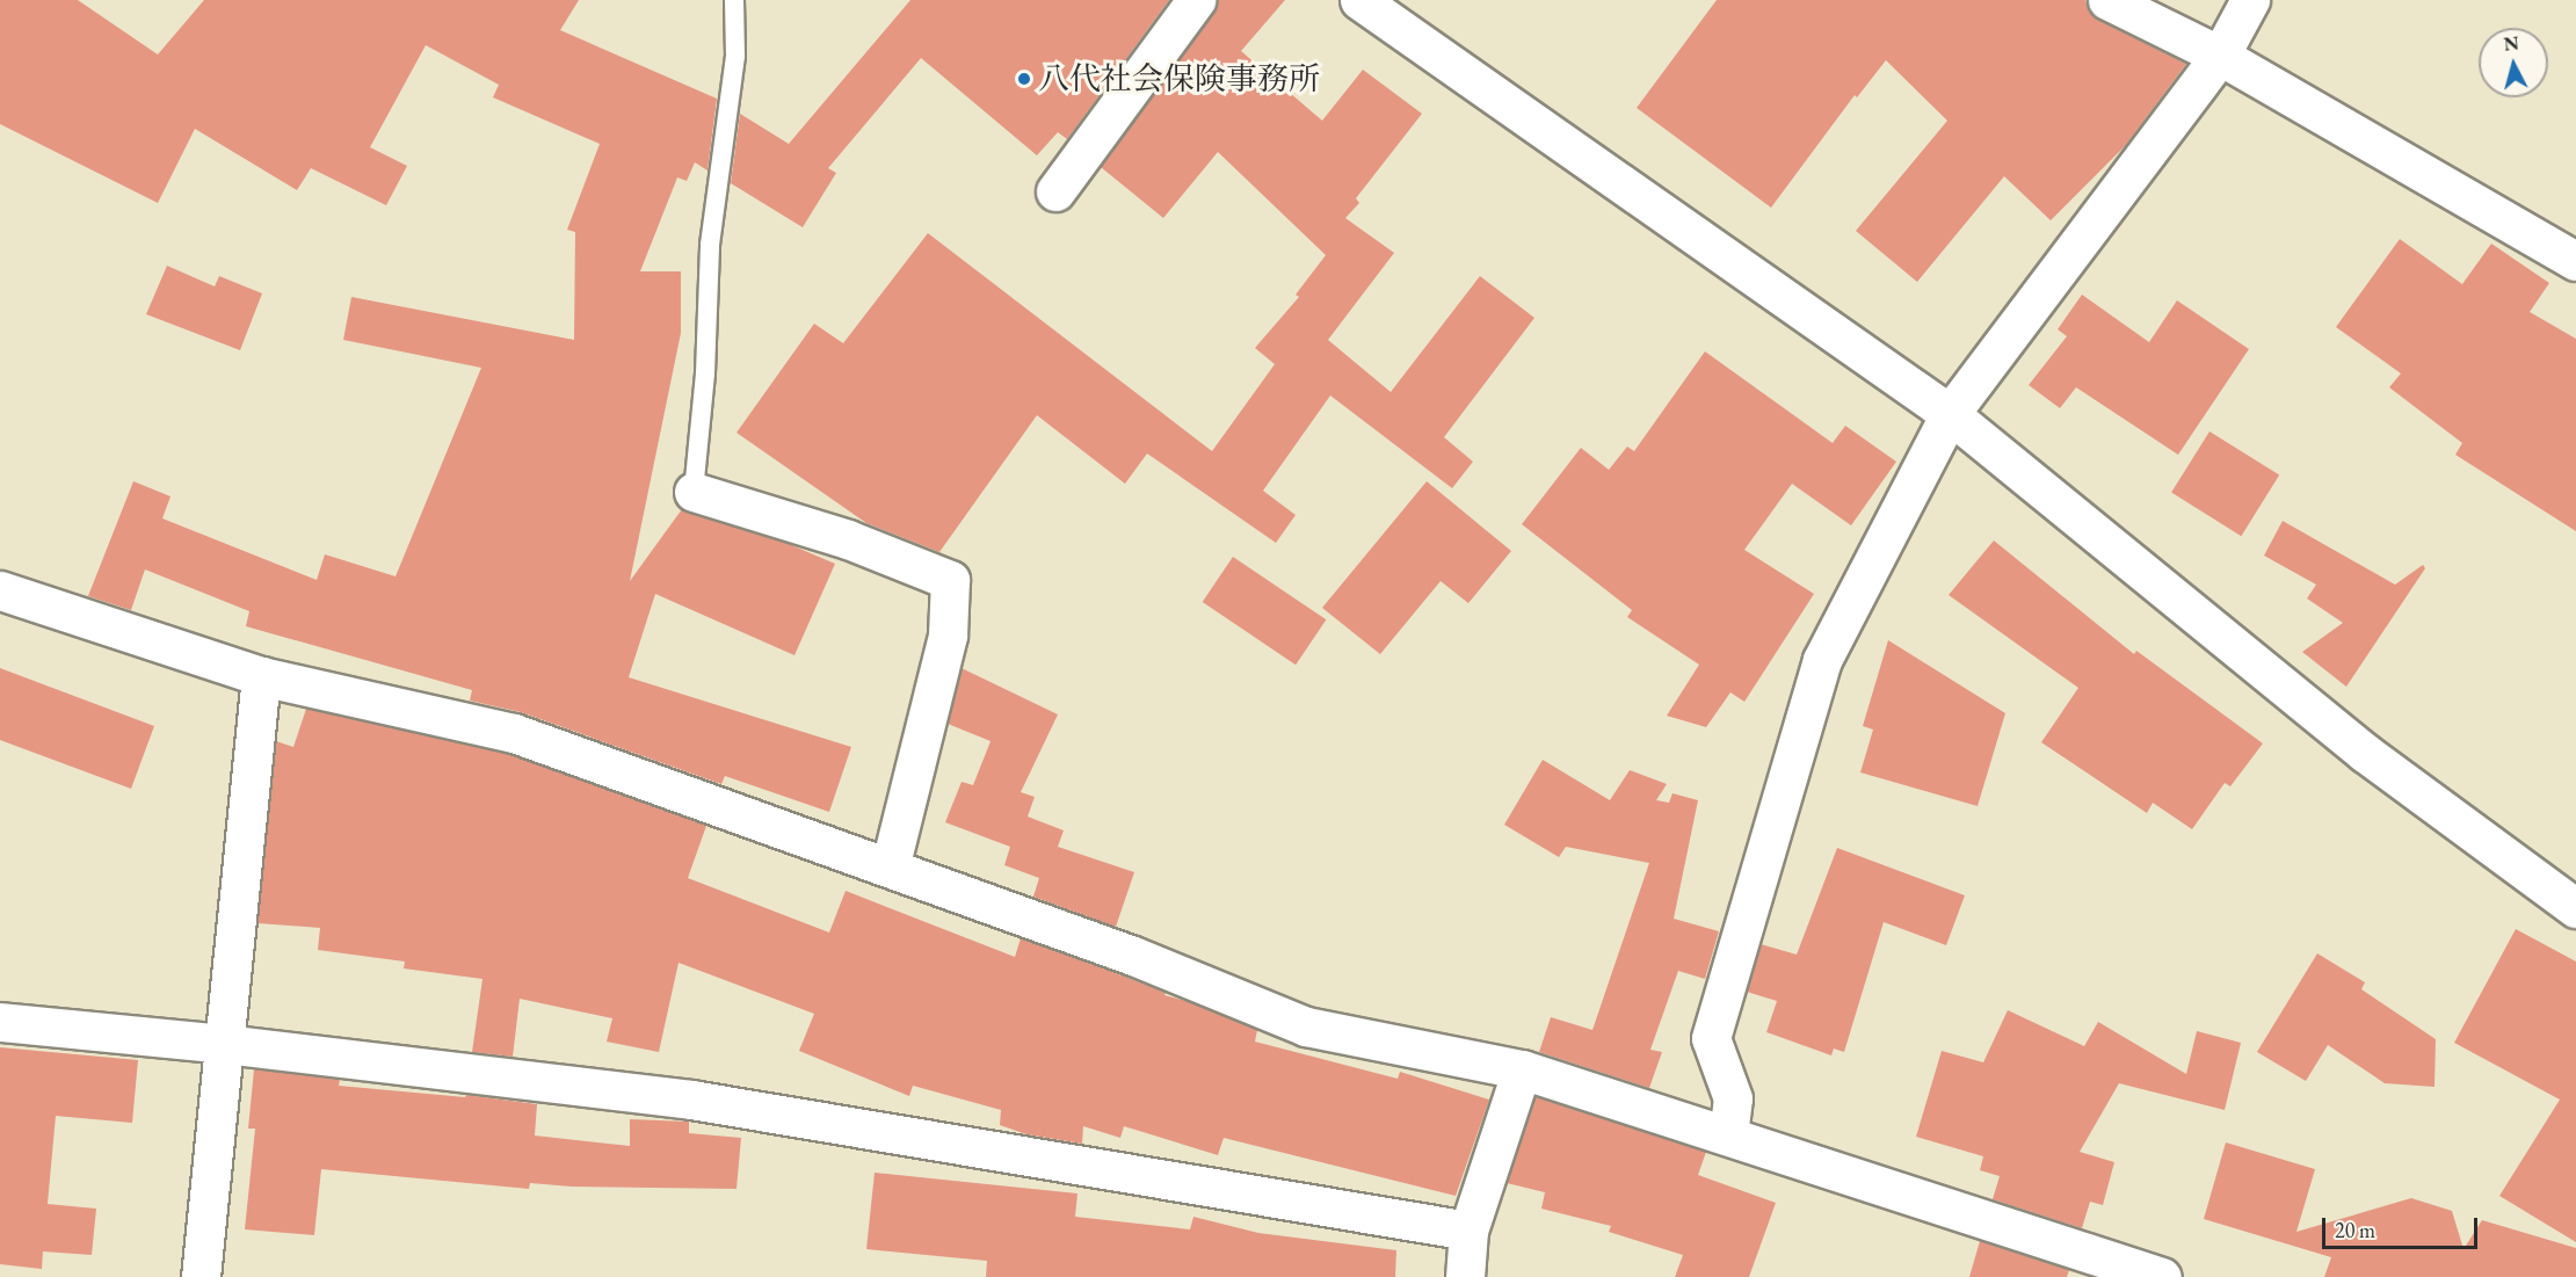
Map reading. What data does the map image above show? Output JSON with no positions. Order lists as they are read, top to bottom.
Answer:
{
  "places": ["八代社会保険事務所"],
  "scale_bar": "20 m",
  "north": "top"
}
